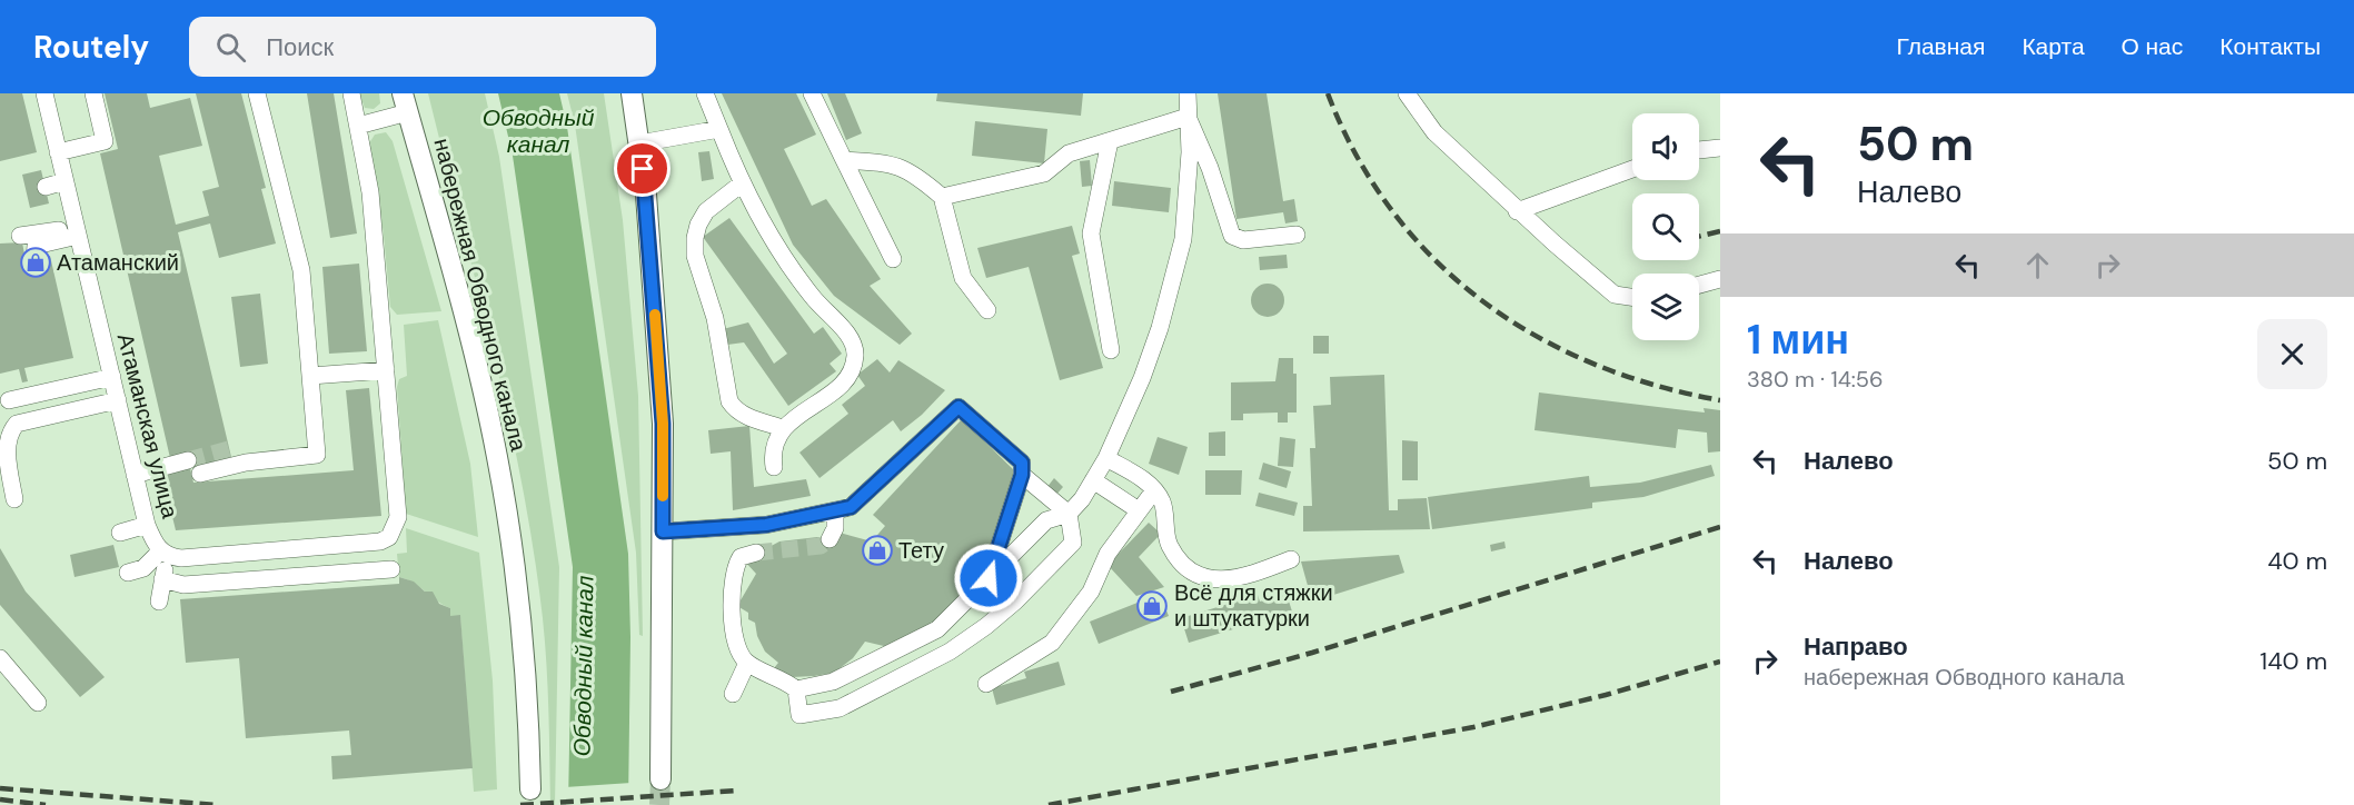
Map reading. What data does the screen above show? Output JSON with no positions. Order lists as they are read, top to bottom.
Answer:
{
  "streets": {
    "main road": ["набережная Обводного канала"],
    "street": ["Атаманская улица"]
  },
  "water": ["Обводный канал"],
  "places": {
    "shop": ["Атаманский", "Тету", "Всё для стяжки и штукатурки"]
  },
  "page": {
    "header": "Routely",
    "search": "Поиск",
    "nav": [
      "Главная",
      "Карта",
      "О нас",
      "Контакты"
    ],
    "turn": ["50 m", "Налево"],
    "heading": ["1 мин", "380 m · 14:56"],
    "list": [
      {
        "name": "Налево",
        "value": "50 m"
      },
      {
        "name": "Налево",
        "value": "40 m"
      },
      {
        "name": "Направо",
        "note": "набережная Обводного канала",
        "value": "140 m"
      }
    ]
  }
}
